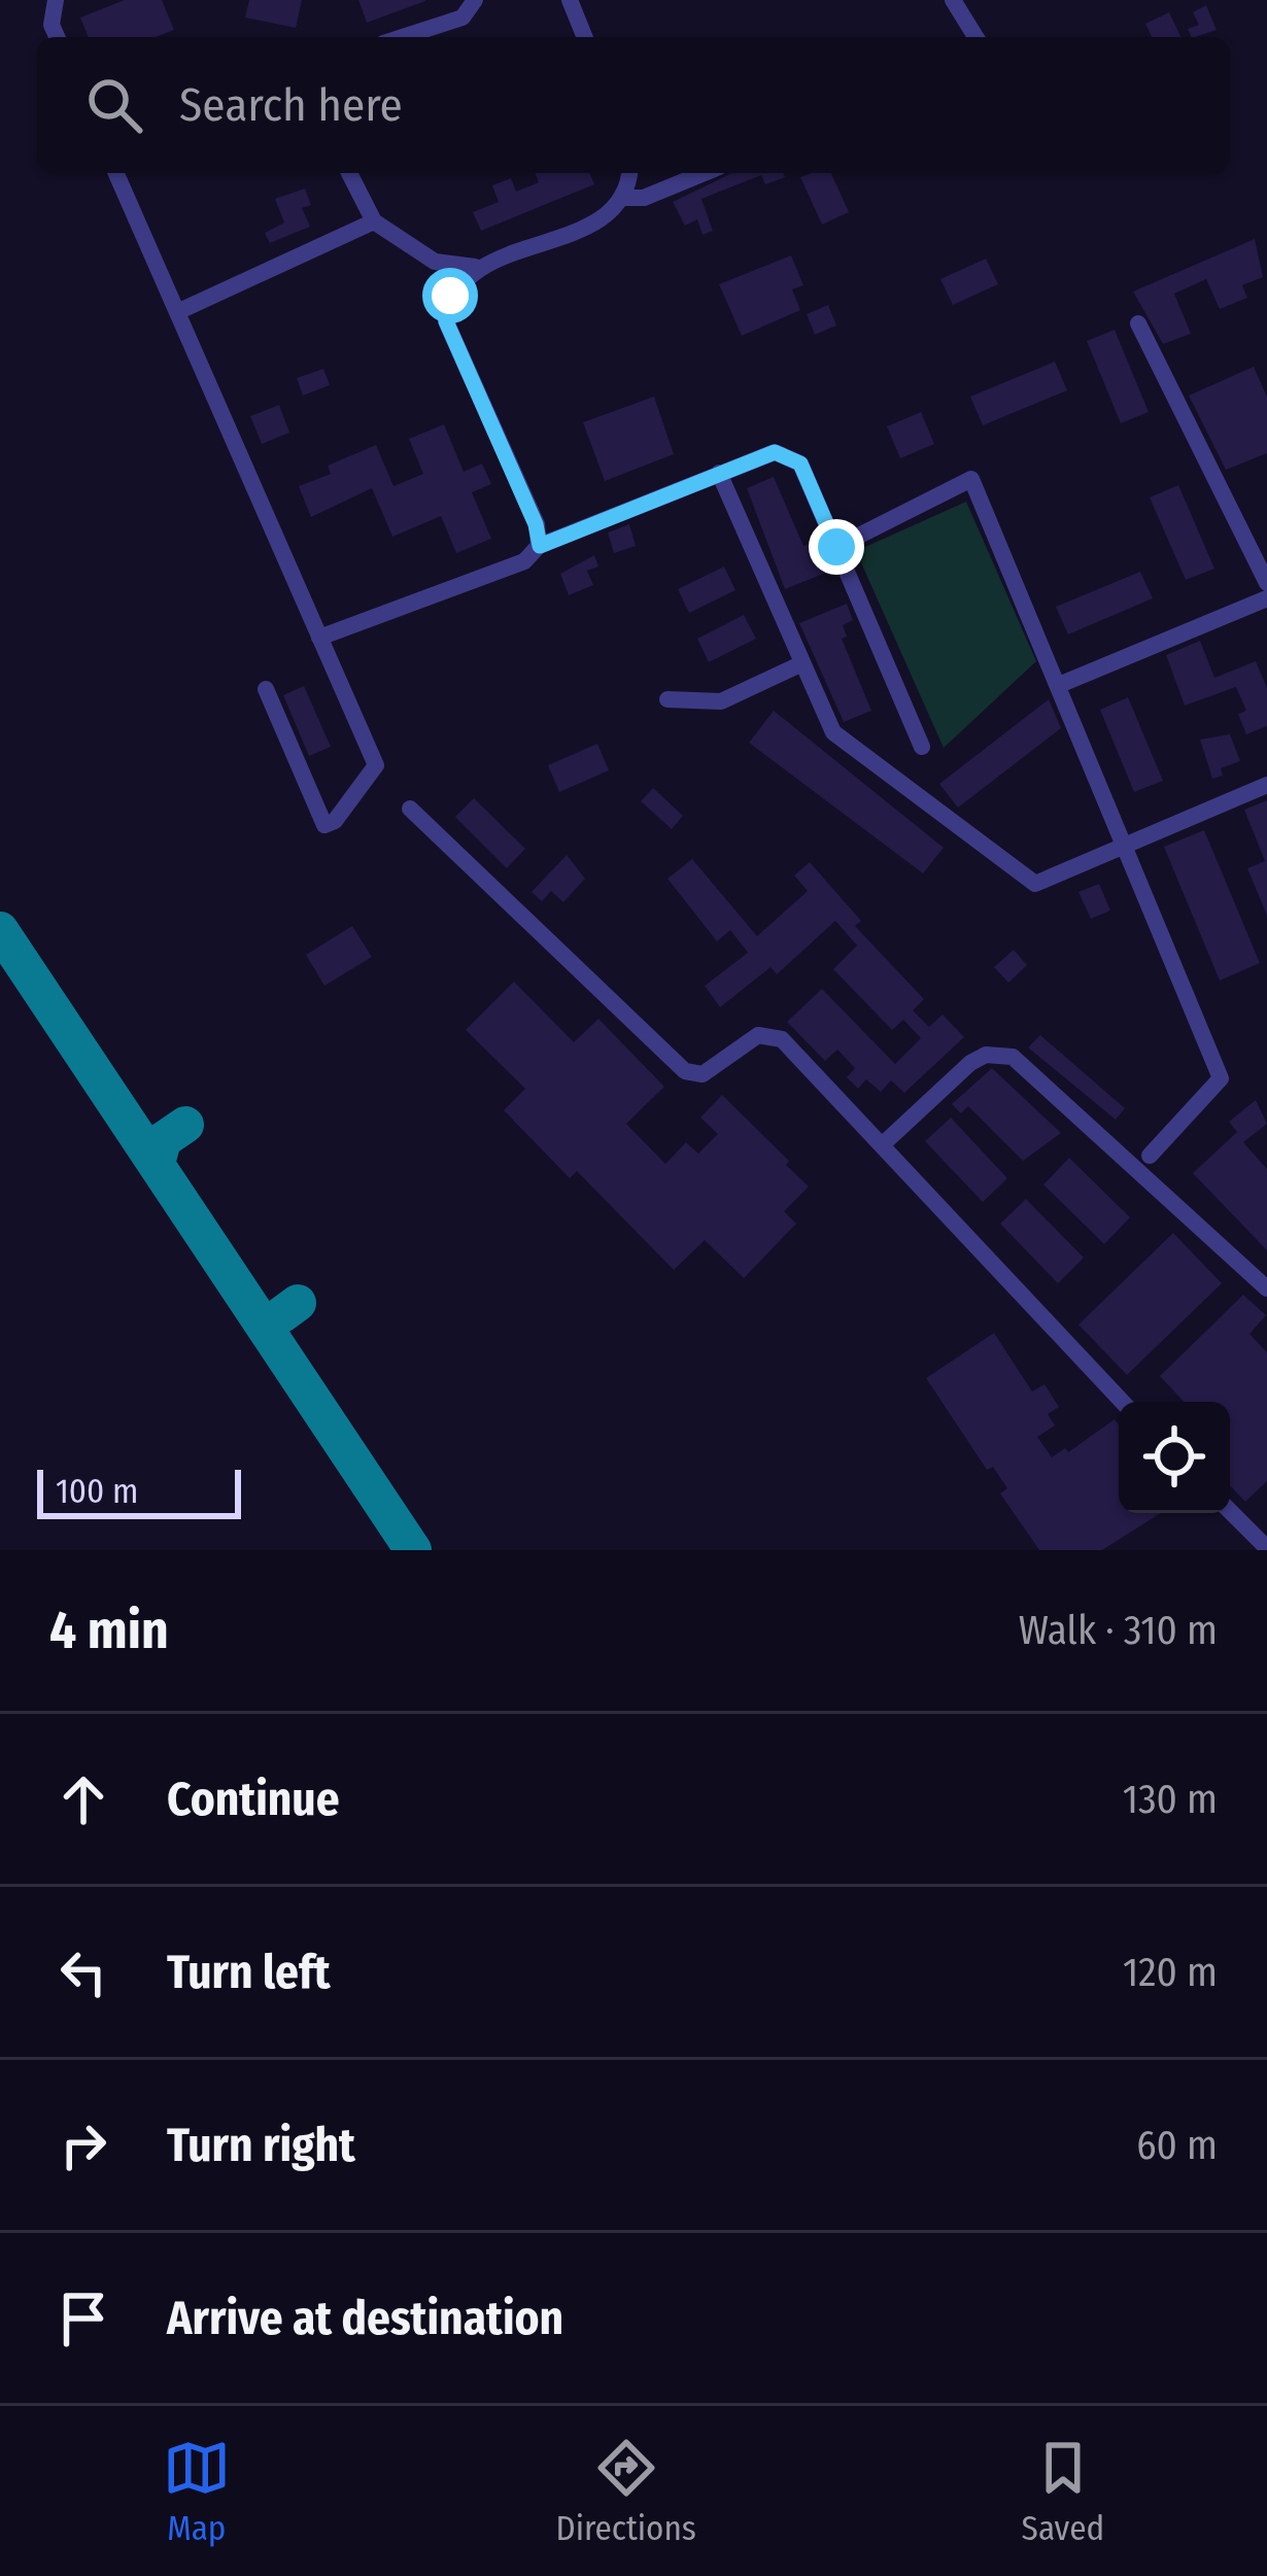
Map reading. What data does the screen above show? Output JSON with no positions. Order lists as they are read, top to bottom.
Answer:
{
  "scale_bar": "100 m",
  "page": {
    "search": "Search here",
    "scale": "100 m",
    "heading": ["4 min", "Walk · 310 m"],
    "list": [
      ["Continue", "130 m"],
      ["Turn left", "120 m"],
      ["Turn right", "60 m"],
      "Arrive at destination"
    ],
    "nav": ["Map", "Directions", "Saved"]
  }
}
